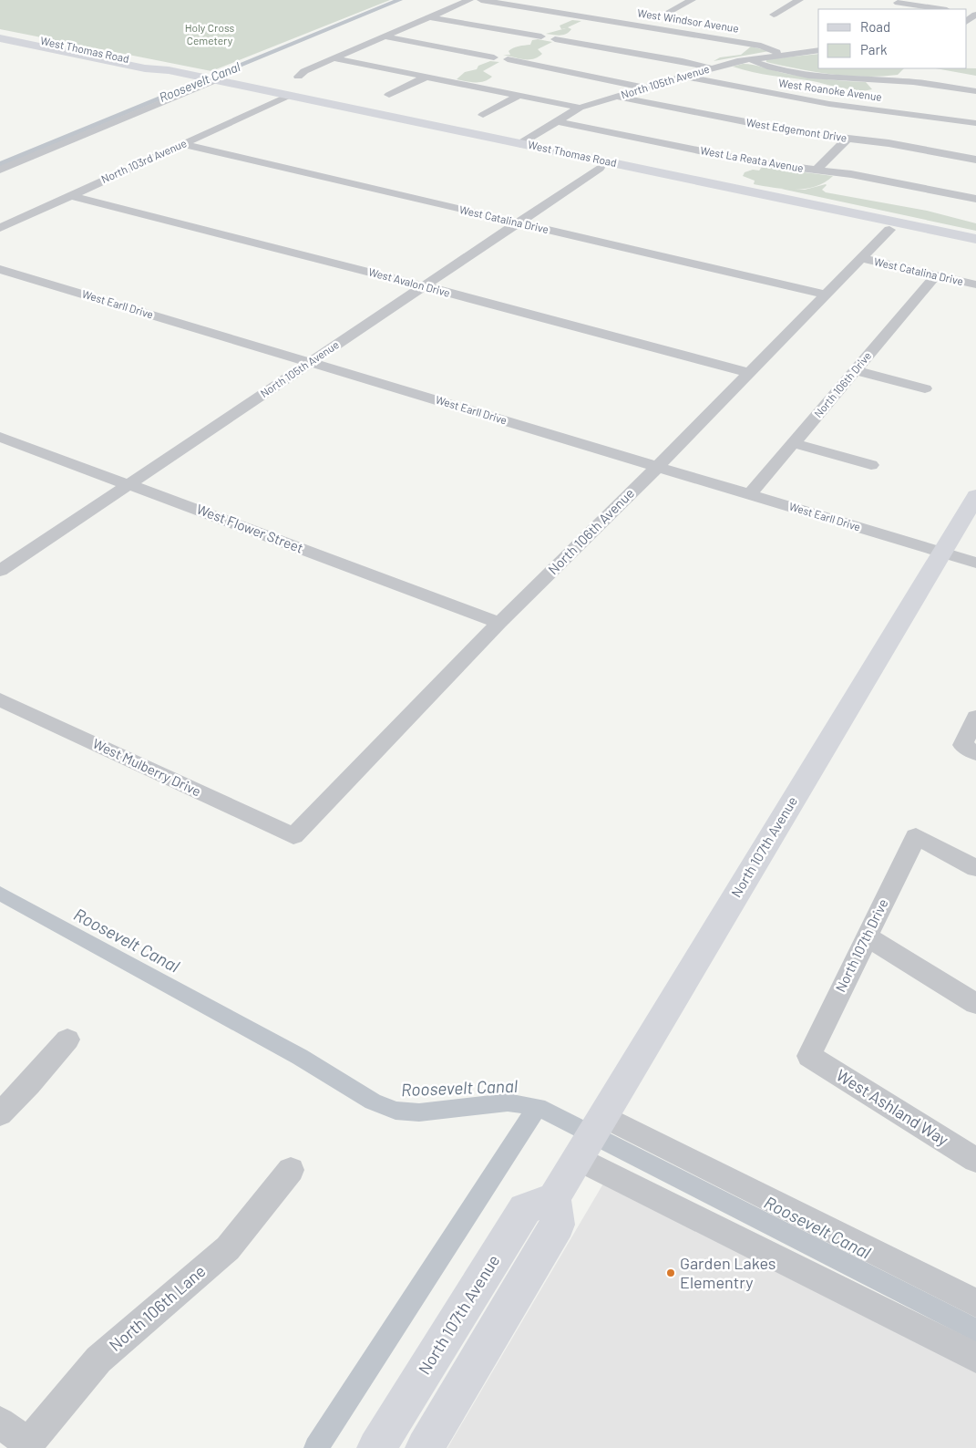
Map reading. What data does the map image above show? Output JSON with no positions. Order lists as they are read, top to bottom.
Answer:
{
  "streets": {
    "main road": ["West Thomas Road", "North 107th Avenue"],
    "street": [
      "West Windsor Avenue",
      "North 105th Avenue",
      "West Roanoke Avenue",
      "West Edgemont Drive",
      "West La Reata Avenue",
      "North 103rd Avenue",
      "West Catalina Drive",
      "West Avalon Drive",
      "West Earll Drive",
      "North 106th Drive",
      "West Flower Street",
      "North 106th Avenue",
      "West Mulberry Drive",
      "North 107th Drive",
      "West Ashland Way",
      "North 106th Lane"
    ]
  },
  "crossings": [
    ["West Windsor Avenue", "North 105th Avenue"],
    ["West Thomas Road", "North 105th Avenue"],
    ["West Thomas Road", "North 103rd Avenue"],
    ["North 105th Avenue", "West Roanoke Avenue"],
    ["North 105th Avenue", "West Edgemont Drive"],
    ["North 105th Avenue", "West La Reata Avenue"],
    ["North 105th Avenue", "West Catalina Drive"],
    ["North 105th Avenue", "West Avalon Drive"],
    ["North 105th Avenue", "West Earll Drive"],
    ["North 105th Avenue", "West Flower Street"],
    ["North 103rd Avenue", "West Catalina Drive"],
    ["North 103rd Avenue", "West Avalon Drive"],
    ["West Catalina Drive", "North 106th Drive"],
    ["West Catalina Drive", "North 106th Avenue"],
    ["West Avalon Drive", "North 106th Avenue"],
    ["West Earll Drive", "North 106th Drive"],
    ["West Earll Drive", "North 106th Avenue"],
    ["West Earll Drive", "North 107th Avenue"],
    ["West Flower Street", "North 106th Avenue"],
    ["North 106th Avenue", "West Mulberry Drive"],
    ["North 107th Drive", "West Ashland Way"]
  ],
  "water": ["Roosevelt Canal"],
  "parks": ["Holy Cross Cemetery"],
  "places": ["Garden Lakes Elementry"],
  "legend": ["Road", "Park"]
}
